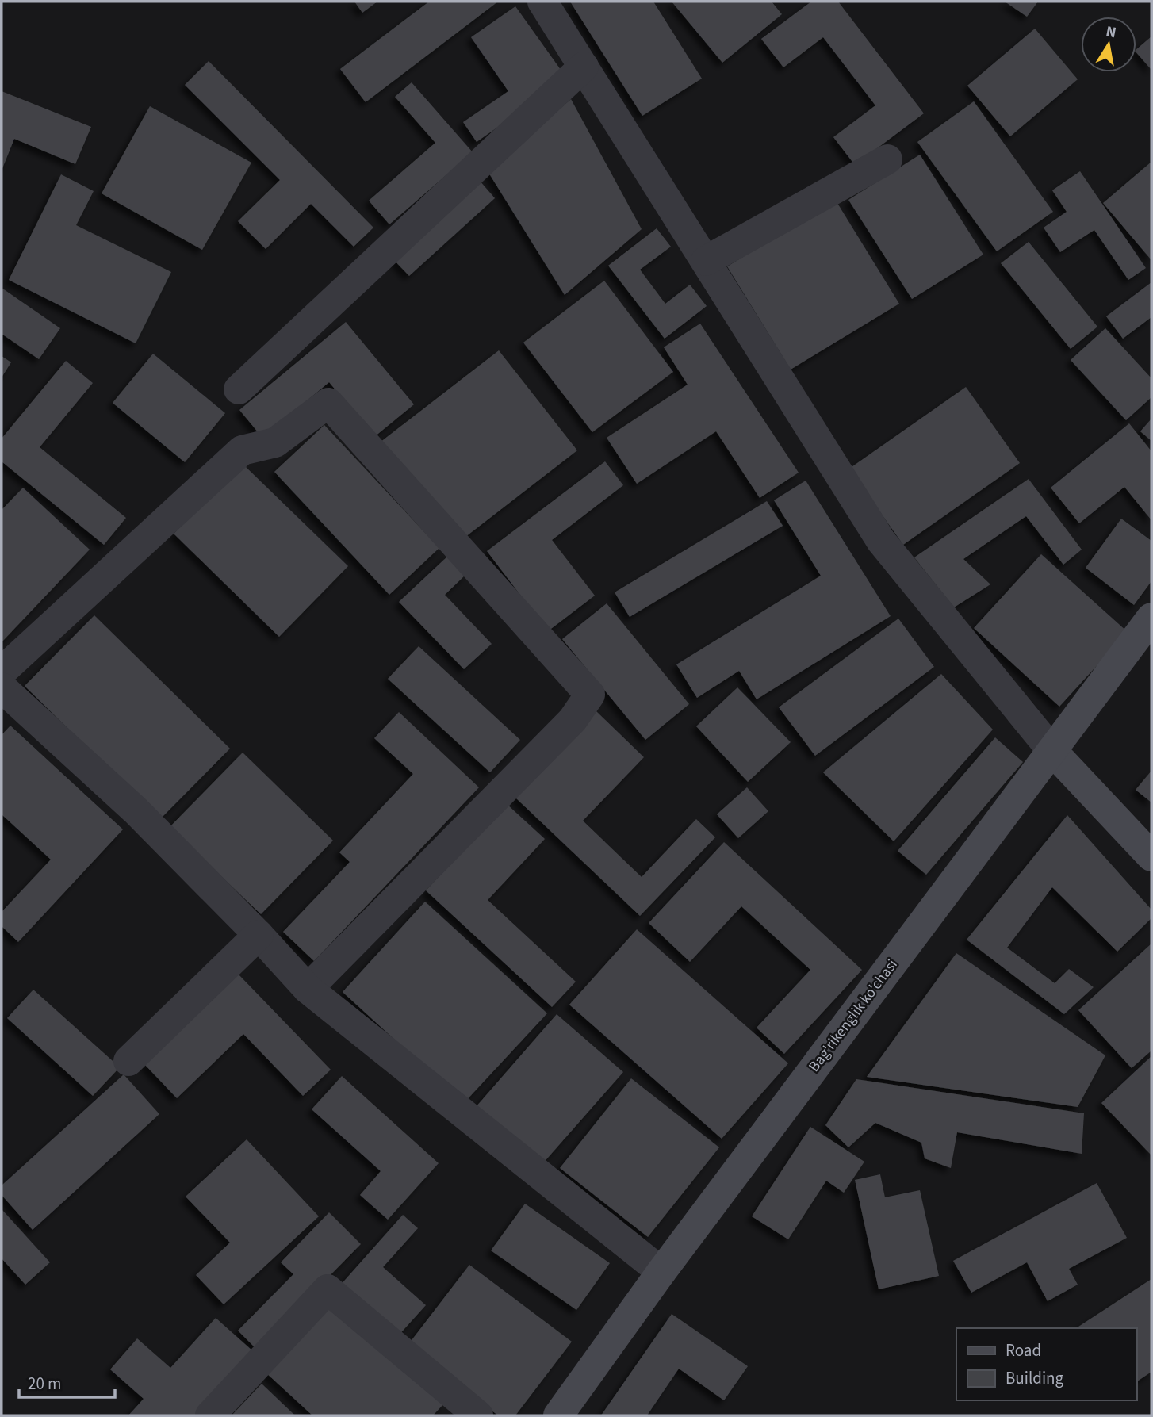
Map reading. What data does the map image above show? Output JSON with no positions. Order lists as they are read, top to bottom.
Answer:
{
  "streets": {
    "main road": ["Bag'rikenglik ko'chasi"]
  },
  "legend": ["Road", "Building"],
  "scale_bar": "20 m",
  "north": "top"
}
